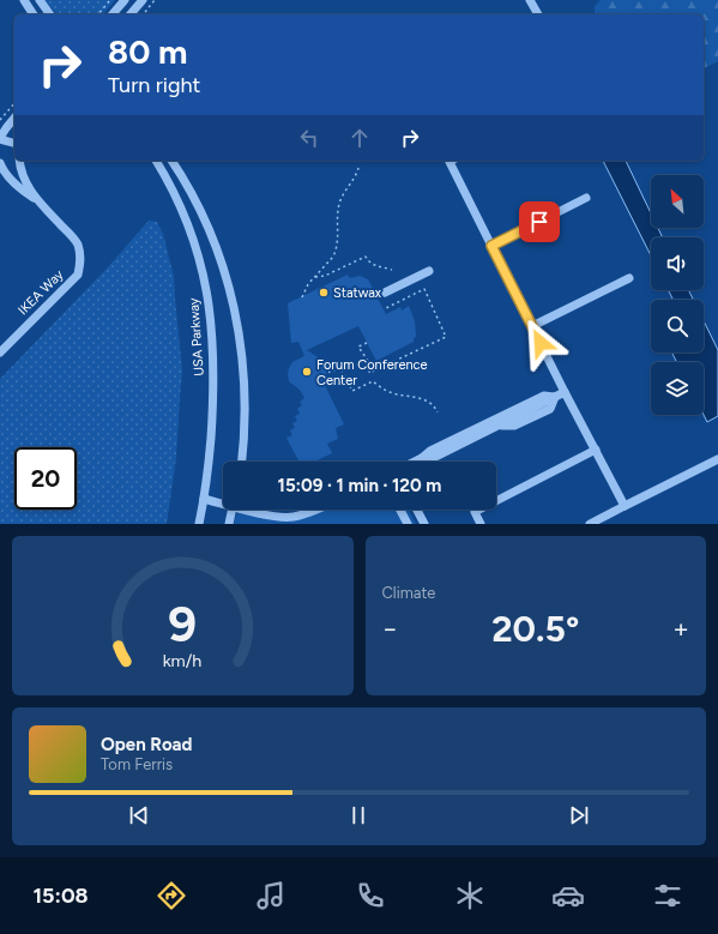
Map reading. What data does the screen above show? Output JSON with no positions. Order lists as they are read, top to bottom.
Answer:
{
  "streets": {
    "street": ["IKEA Way", "USA Parkway"]
  },
  "places": ["Statwax", "Forum Conference Center"],
  "north": "top left",
  "page": {
    "turn": ["80 m", "Turn right"],
    "limit": "20",
    "trip": "15:09 · 1 min · 120 m",
    "tile": "Climate",
    "heat": ["−", "20.5°", "+"],
    "song": ["Open Road", "Tom Ferris"],
    "tabs": "15:08",
    "gauge": ["9", "km/h"]
  }
}
